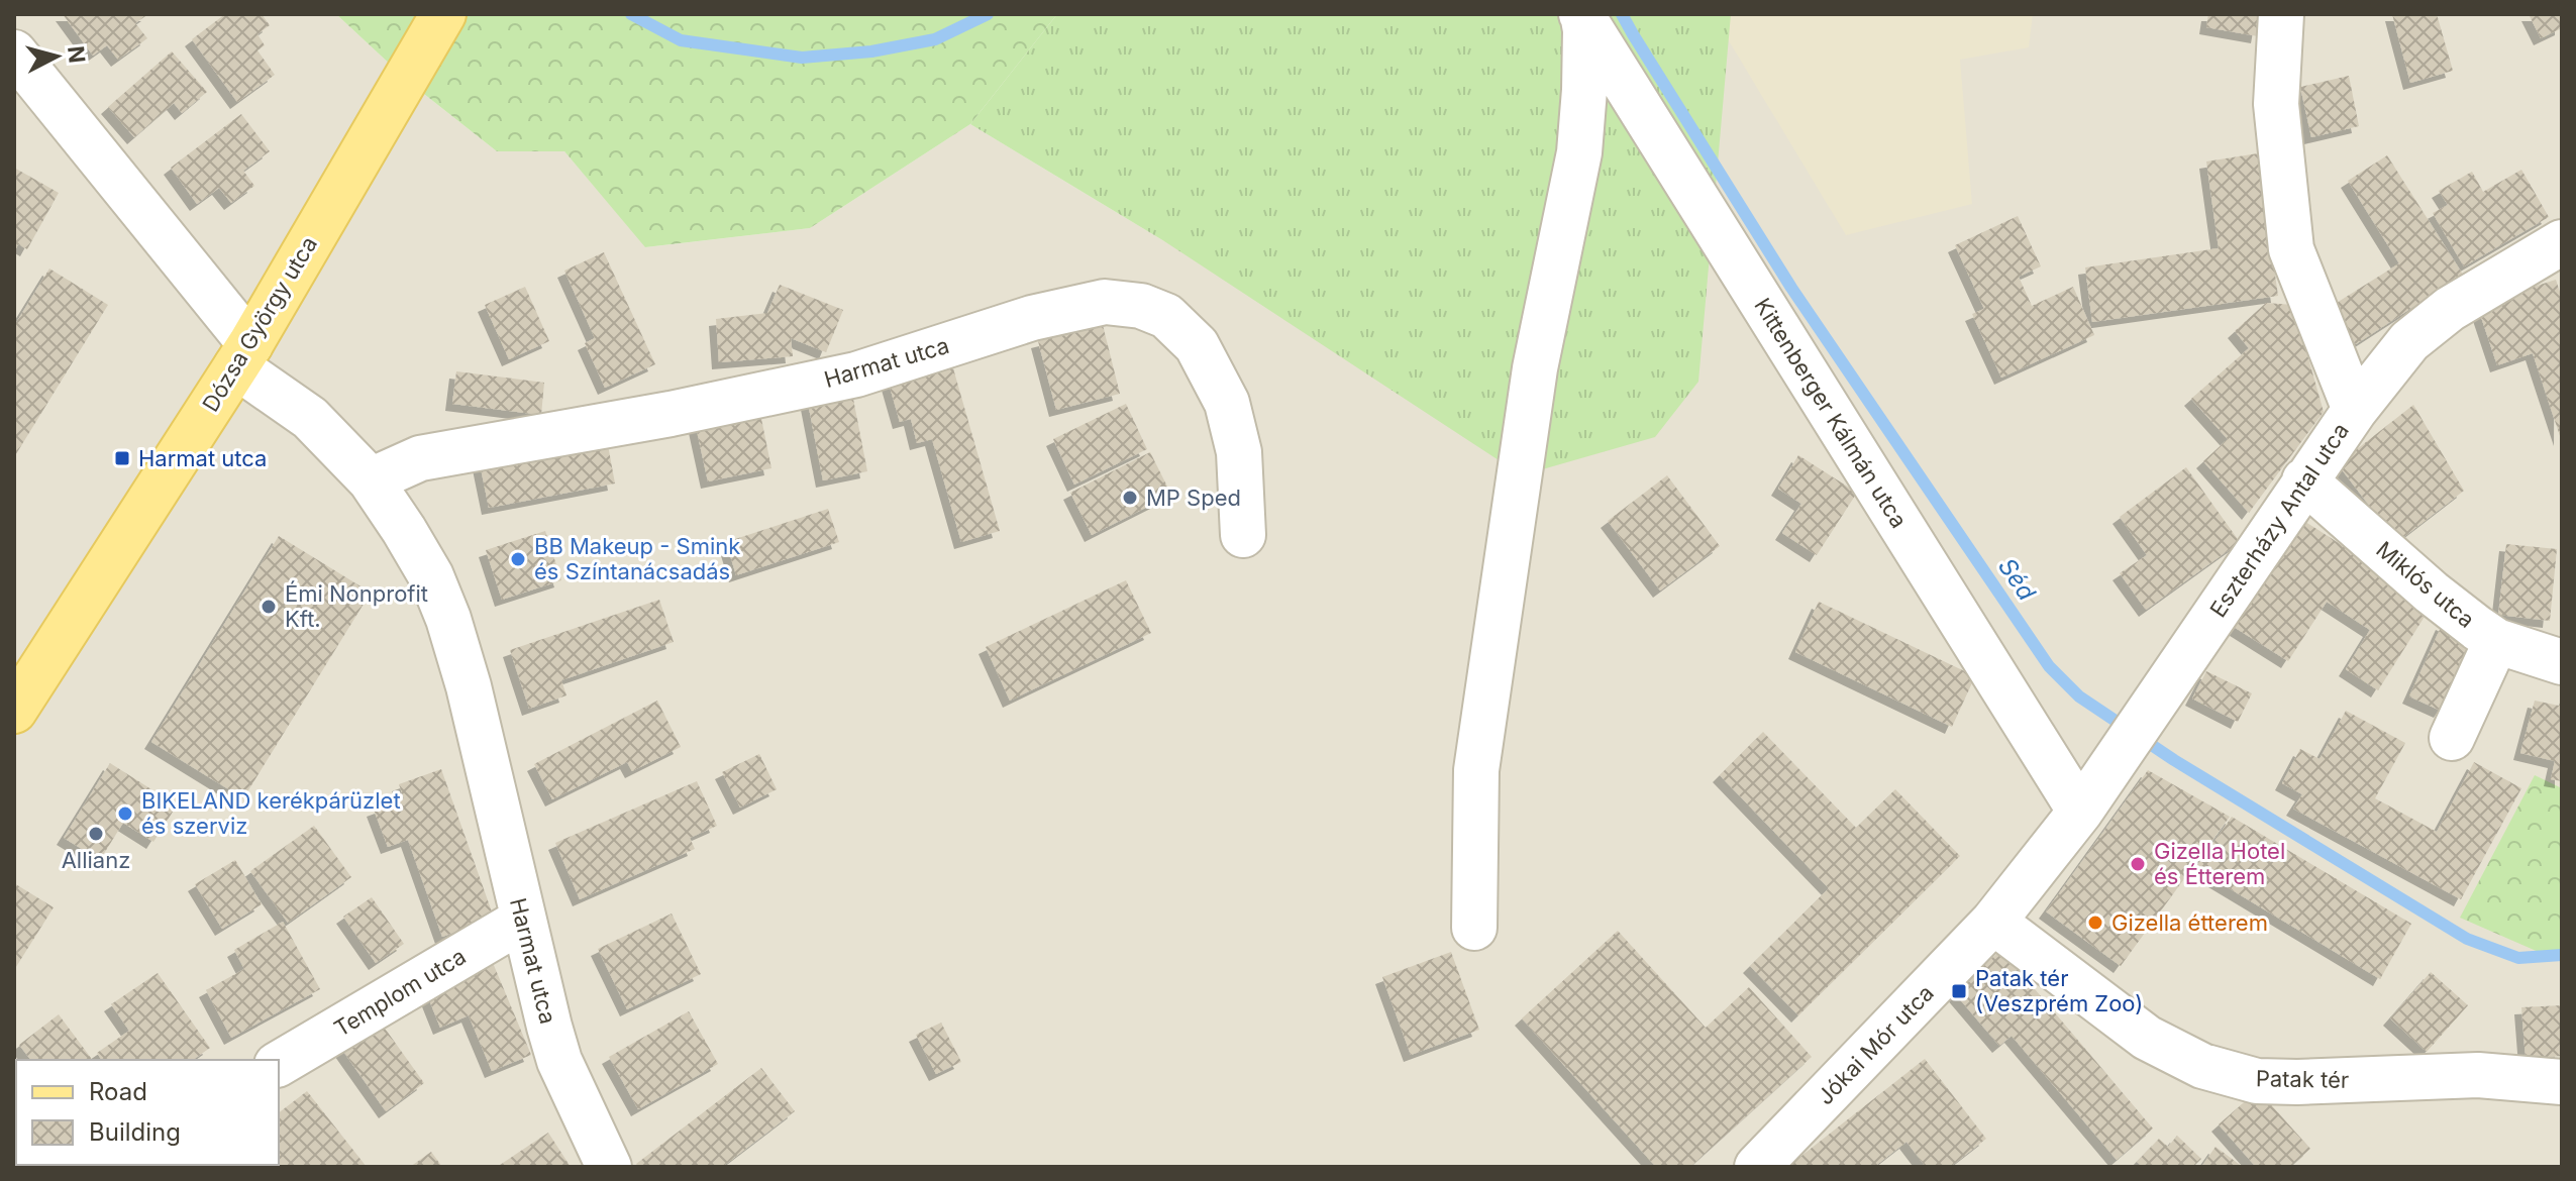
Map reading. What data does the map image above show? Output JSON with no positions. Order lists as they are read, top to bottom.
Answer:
{
  "streets": {
    "main road": ["Dózsa György utca"],
    "street": [
      "Harmat utca",
      "Kittenberger Kálmán utca",
      "Eszterházy Antal utca",
      "Miklós utca",
      "Templom utca",
      "Jókai Mór utca",
      "Patak tér"
    ]
  },
  "crossings": [
    ["Dózsa György utca", "Harmat utca"],
    ["Harmat utca", "Templom utca"],
    ["Kittenberger Kálmán utca", "Eszterházy Antal utca"],
    ["Eszterházy Antal utca", "Miklós utca"],
    ["Eszterházy Antal utca", "Jókai Mór utca"],
    ["Eszterházy Antal utca", "Patak tér"],
    ["Jókai Mór utca", "Patak tér"]
  ],
  "water": ["Séd"],
  "places": {
    "transit": ["Harmat utca", "Patak tér (Veszprém Zoo)"],
    "other": [
      "MP Sped",
      "BB Makeup - Smink és Színtanácsadás",
      "Émi Nonprofit Kft.",
      "BIKELAND kerékpárüzlet és szerviz",
      "Allianz",
      "Gizella Hotel és Étterem",
      "Gizella étterem"
    ]
  },
  "legend": ["Road", "Building"],
  "north": "right"
}
